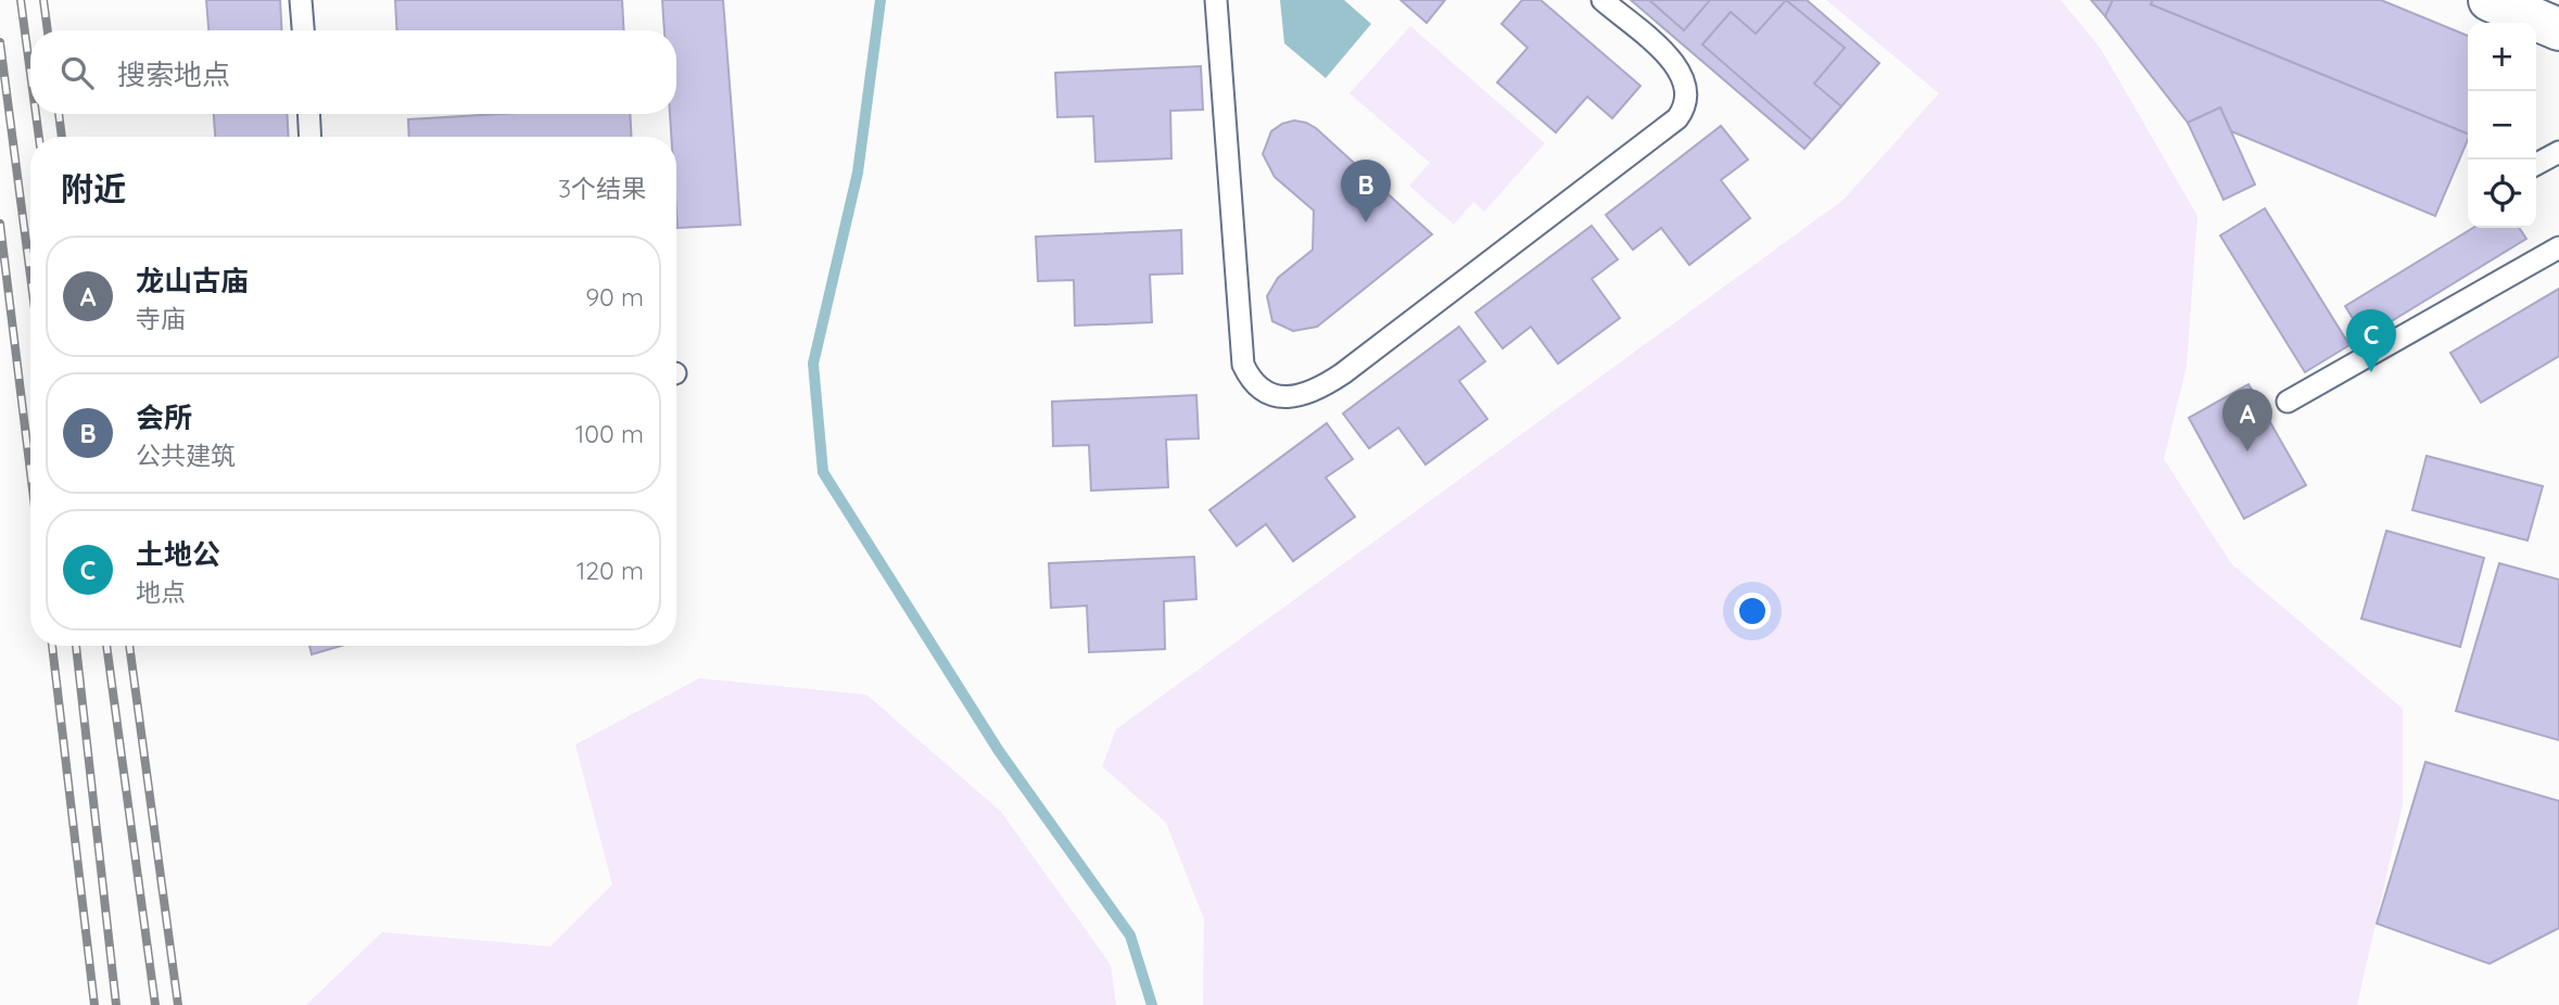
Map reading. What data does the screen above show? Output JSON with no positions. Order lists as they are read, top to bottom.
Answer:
{
  "page": {
    "map_buttons": ["+", "−"],
    "search": "搜索地点",
    "heading": ["附近", "3个结果"],
    "pins": ["B", "C", "A"],
    "list": [
      {
        "mark": "A",
        "name": "龙山古庙",
        "note": "寺庙",
        "value": "90 m"
      },
      {
        "mark": "B",
        "name": "会所",
        "note": "公共建筑",
        "value": "100 m"
      },
      {
        "mark": "C",
        "name": "土地公",
        "note": "地点",
        "value": "120 m"
      }
    ]
  }
}
